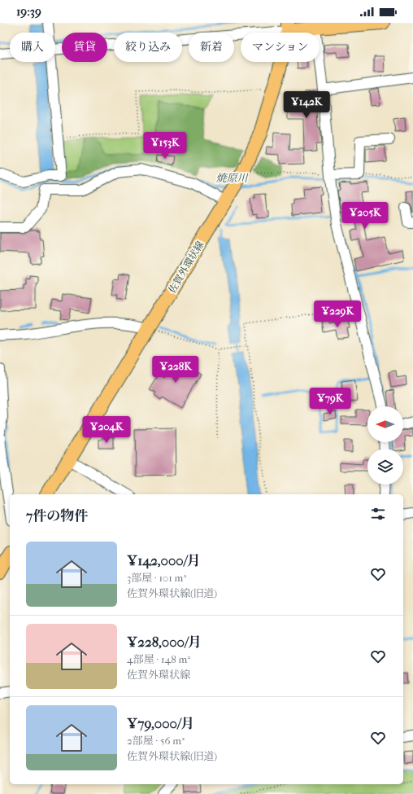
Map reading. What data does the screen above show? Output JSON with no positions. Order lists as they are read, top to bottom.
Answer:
{
  "streets": {
    "main road": ["佐賀外環状線"]
  },
  "water": ["焼原川"],
  "north": "left",
  "page": {
    "status": "19:39",
    "chip": [
      "購入",
      "賃貸",
      "絞り込み",
      "新着",
      "マンション"
    ],
    "price": [
      "¥142K",
      "¥153K",
      "¥205K",
      "¥229K",
      "¥228K",
      "¥79K",
      "¥204K"
    ],
    "heading": "7件の物件",
    "list": [
      {
        "name": "¥142,000/月",
        "note": "3部屋 · 101 m² · 佐賀外環状線(旧道)"
      },
      {
        "name": "¥228,000/月",
        "note": "4部屋 · 148 m² · 佐賀外環状線"
      },
      {
        "name": "¥79,000/月",
        "note": "2部屋 · 56 m² · 佐賀外環状線(旧道)"
      }
    ]
  }
}
